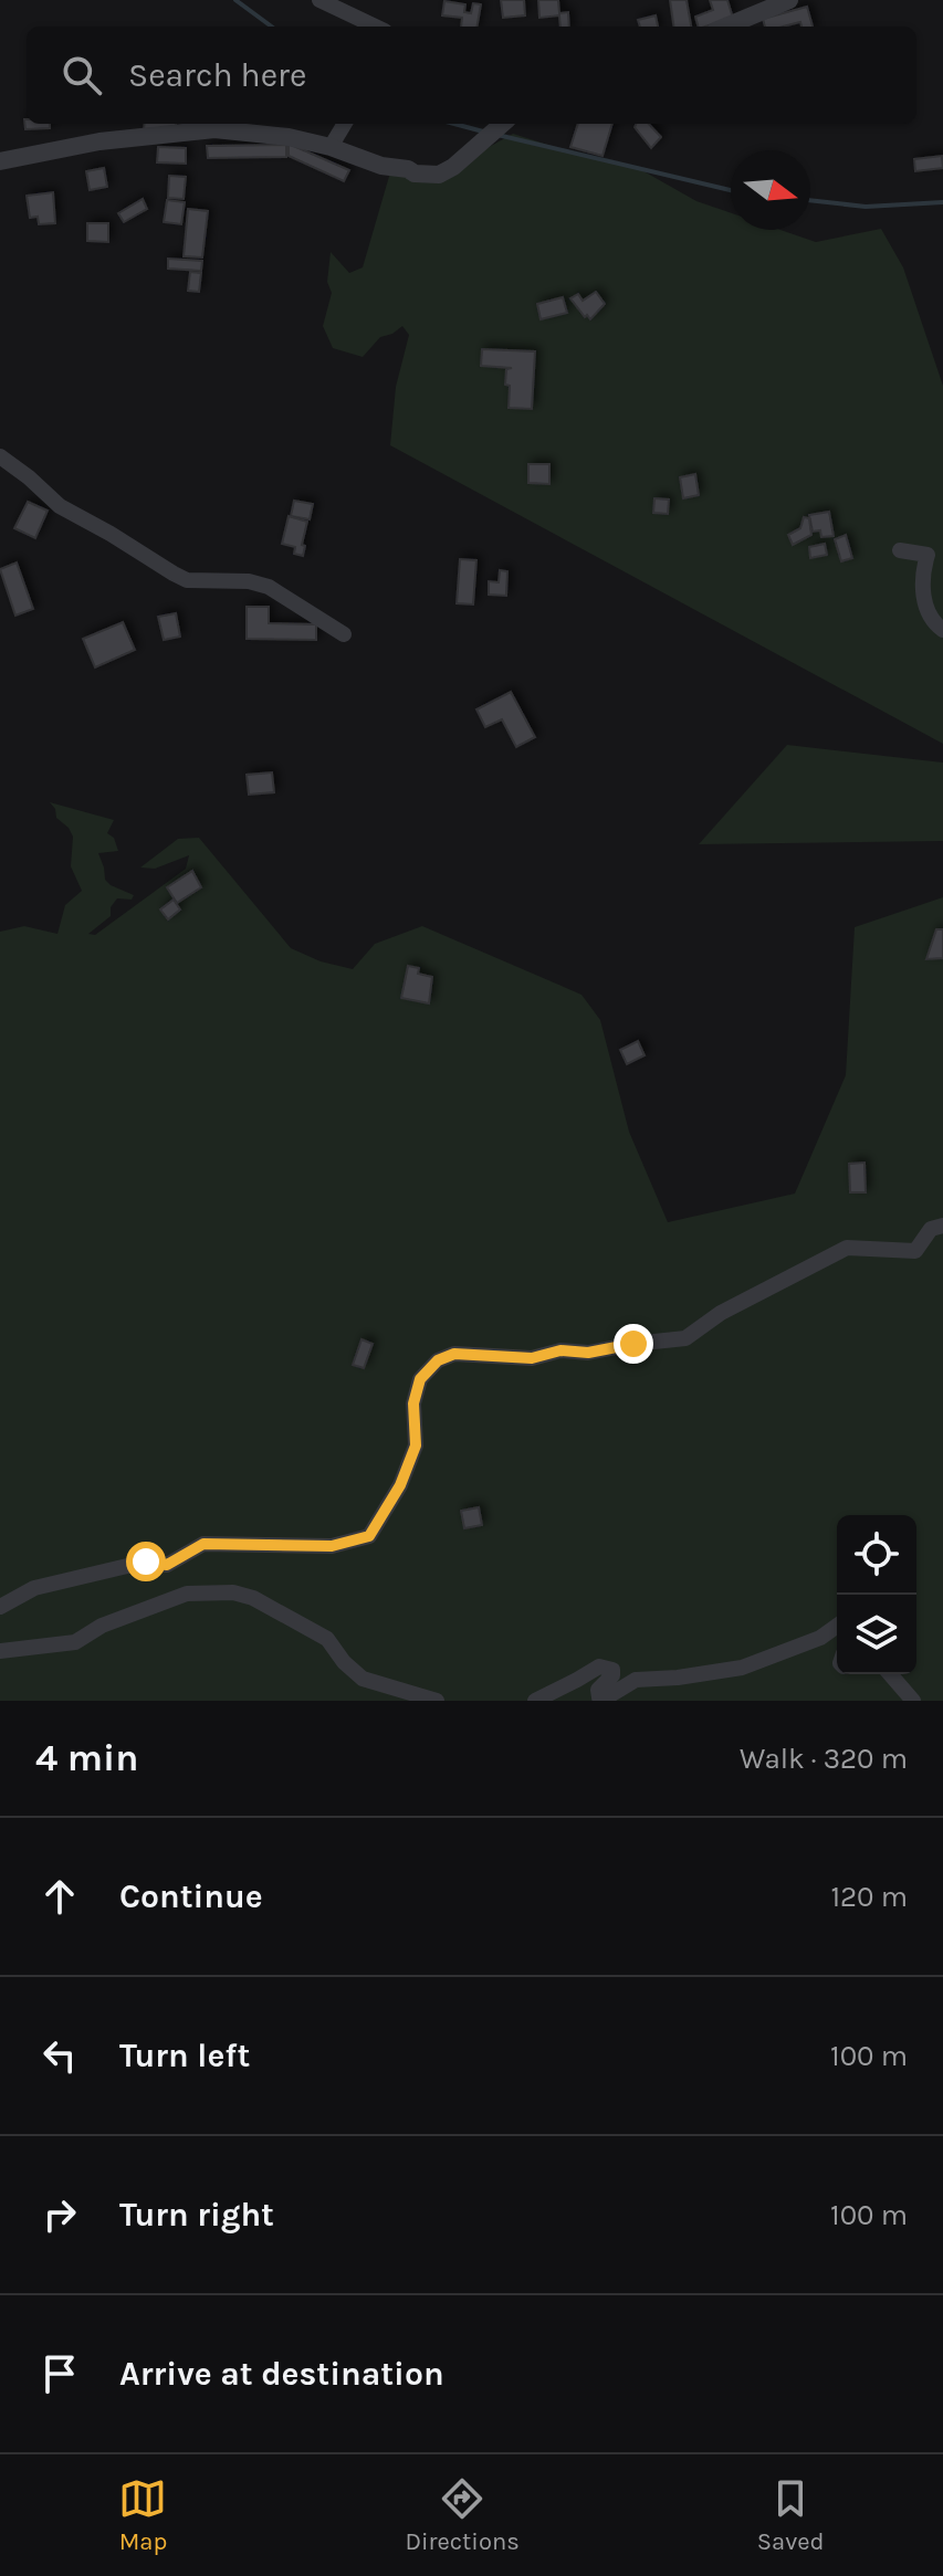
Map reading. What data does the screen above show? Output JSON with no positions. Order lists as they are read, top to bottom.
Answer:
{
  "north": "right",
  "page": {
    "search": "Search here",
    "heading": ["4 min", "Walk · 320 m"],
    "list": [
      ["Continue", "120 m"],
      ["Turn left", "100 m"],
      ["Turn right", "100 m"],
      "Arrive at destination"
    ],
    "nav": ["Map", "Directions", "Saved"]
  }
}
